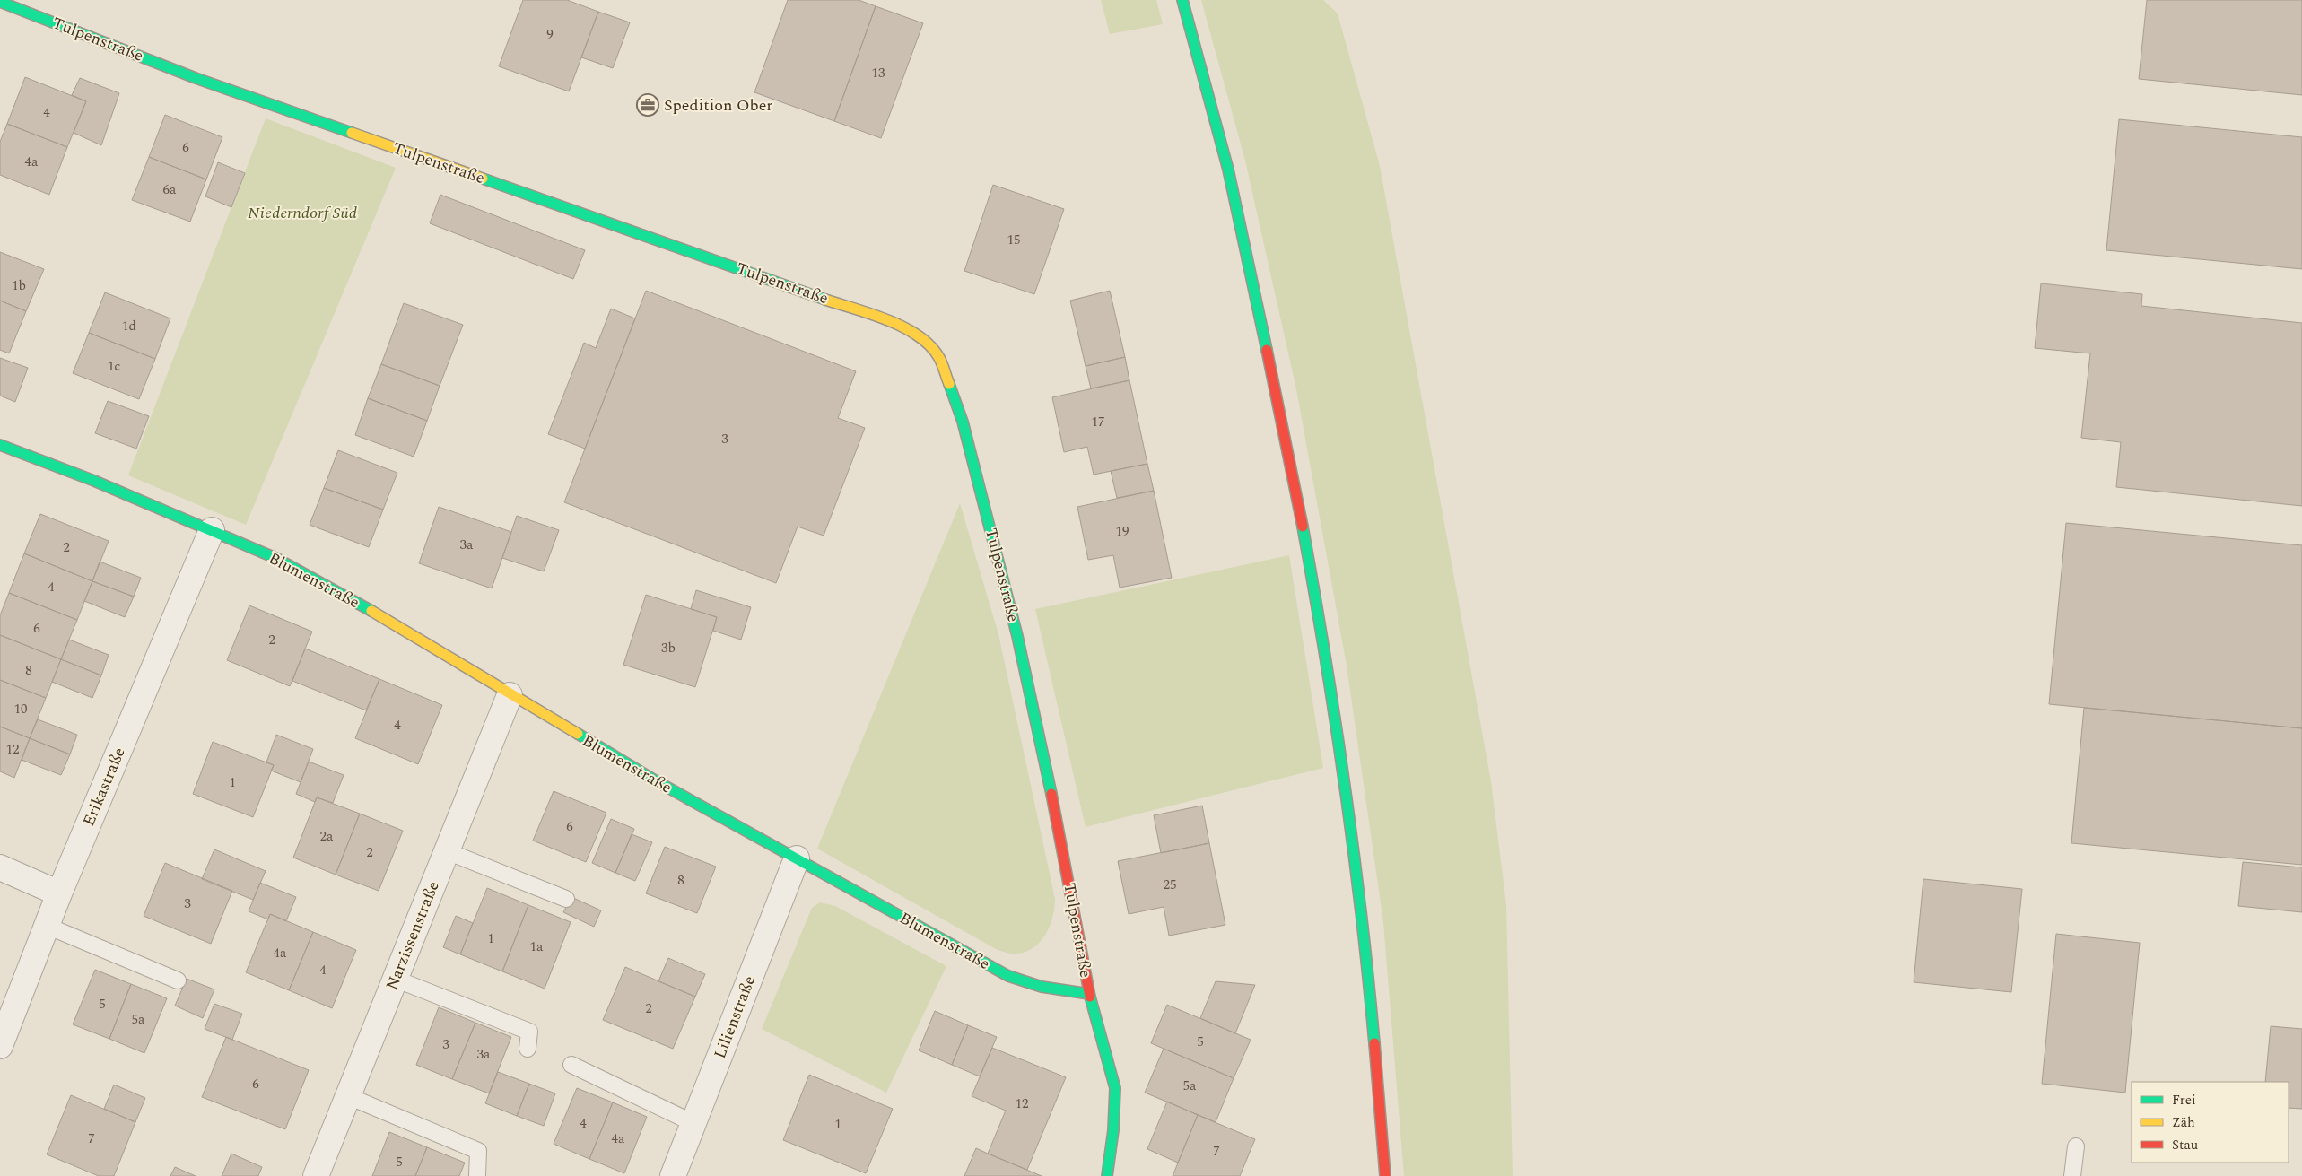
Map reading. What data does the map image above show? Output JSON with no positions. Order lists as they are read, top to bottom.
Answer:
{
  "streets": {
    "street": [
      "Tulpenstraße",
      "Blumenstraße",
      "Erikastraße",
      "Narzissenstraße",
      "Lilienstraße"
    ]
  },
  "crossings": [
    ["Tulpenstraße", "Blumenstraße"],
    ["Blumenstraße", "Erikastraße"],
    ["Blumenstraße", "Narzissenstraße"],
    ["Blumenstraße", "Lilienstraße"]
  ],
  "parks": ["Niederndorf Süd"],
  "places": {
    "office": ["Spedition Ober"]
  },
  "house_numbers": [
    "9",
    "13",
    "4",
    "6",
    "4a",
    "6a",
    "15",
    "1b",
    "1d",
    "1c",
    "17",
    "3",
    "19",
    "3a",
    "2",
    "4",
    "6",
    "2",
    "3b",
    "8",
    "10",
    "4",
    "12",
    "1",
    "6",
    "2a",
    "2",
    "8",
    "25",
    "3",
    "1",
    "1a",
    "4a",
    "4",
    "5",
    "2",
    "5a",
    "5",
    "3",
    "3a",
    "6",
    "5a",
    "12",
    "4",
    "1",
    "7",
    "4a",
    "7",
    "5"
  ],
  "legend": ["Frei", "Zäh", "Stau"]
}
